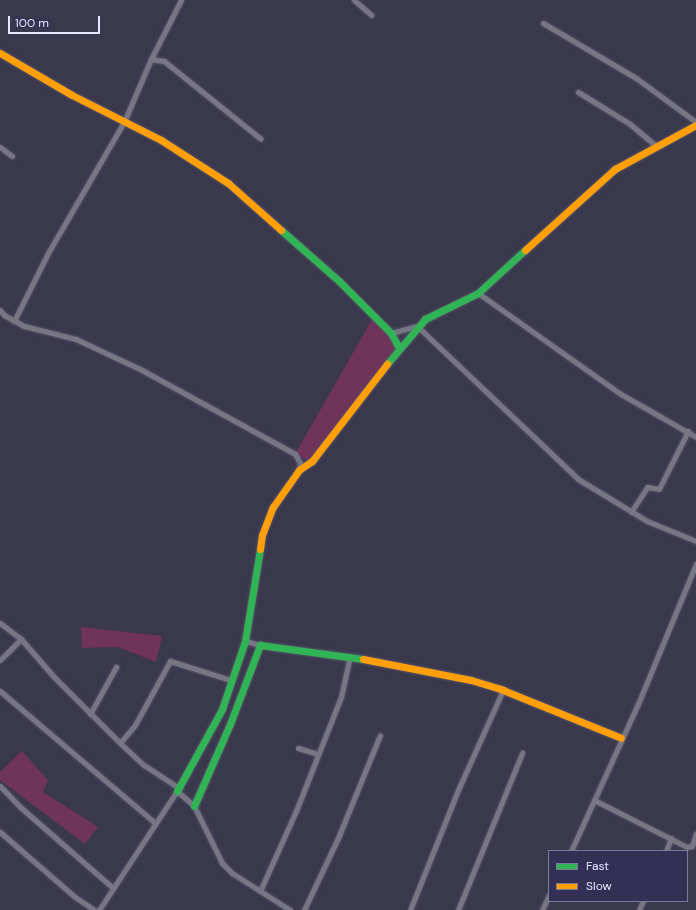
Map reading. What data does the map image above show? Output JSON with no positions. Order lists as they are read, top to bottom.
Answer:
{
  "legend": ["Fast", "Slow"],
  "scale_bar": "100 m"
}
